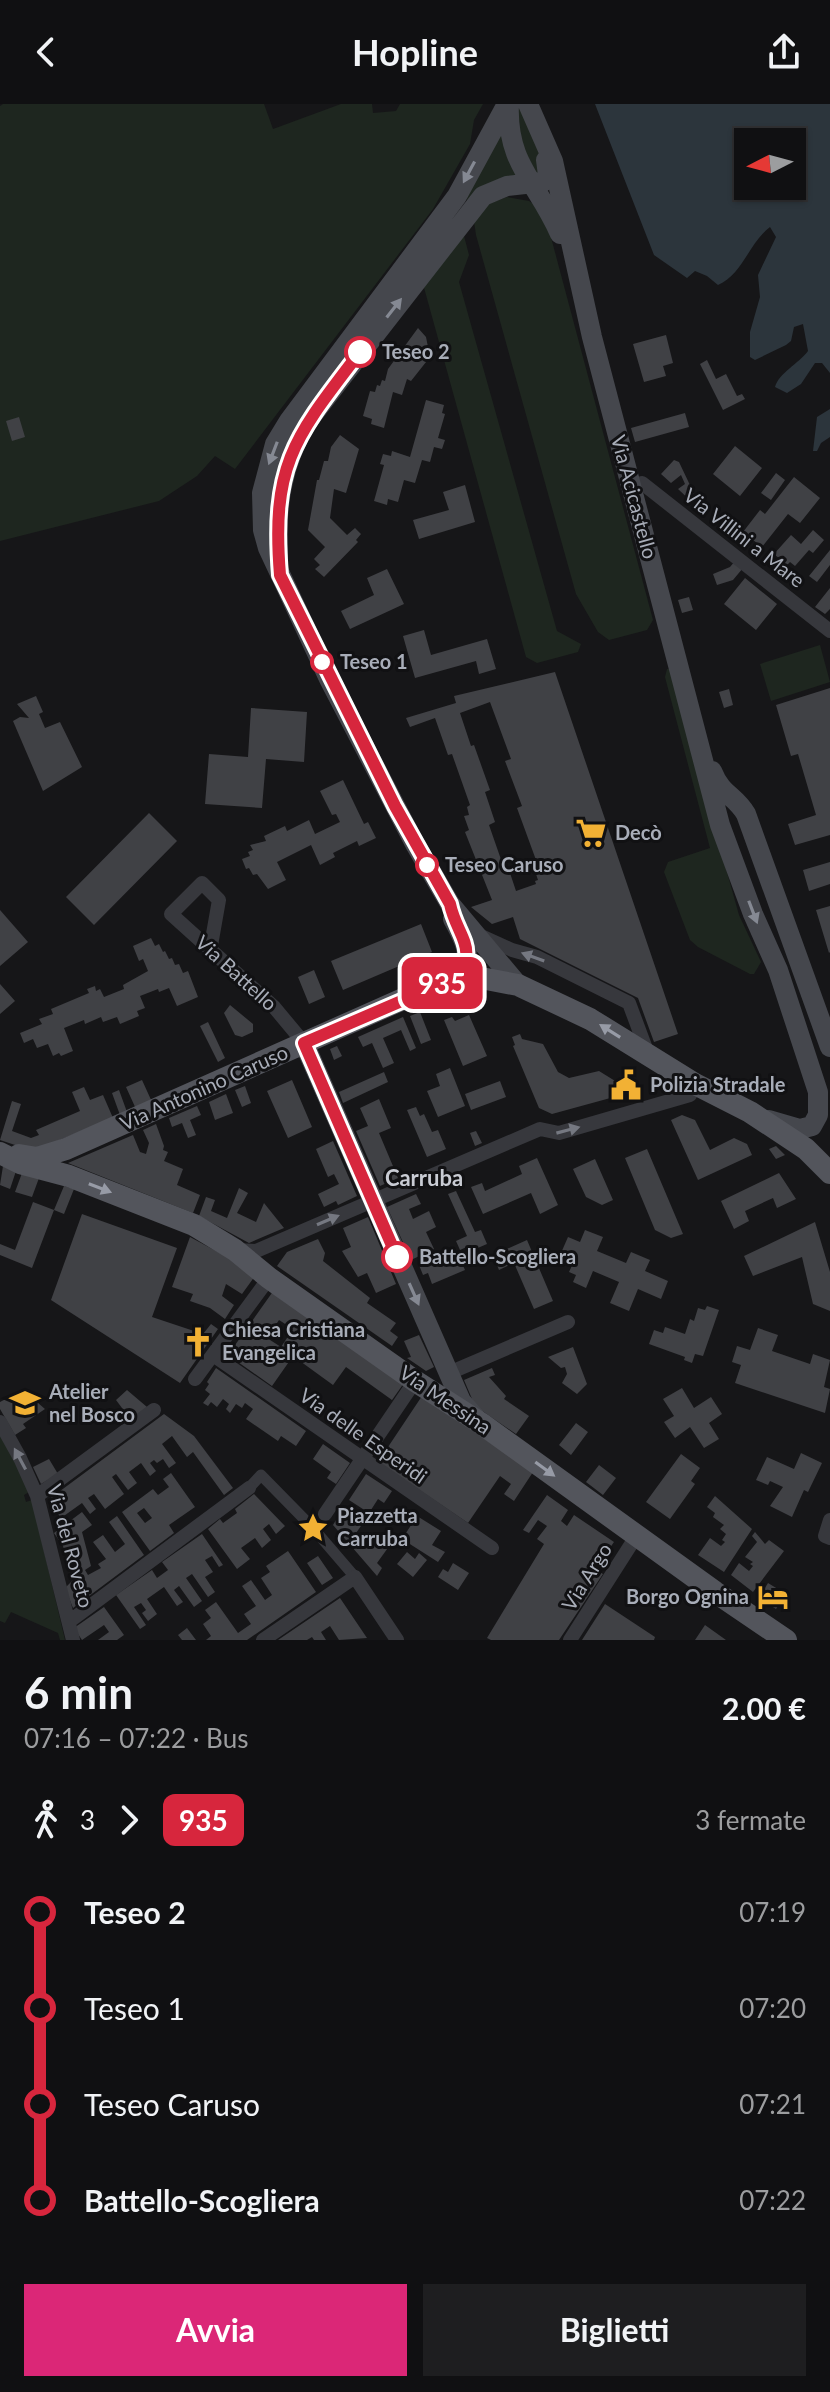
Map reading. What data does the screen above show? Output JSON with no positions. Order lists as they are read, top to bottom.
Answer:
{
  "streets": {
    "main road": [
      "Via Acicastello",
      "Via Battello",
      "Via Antonino Caruso",
      "Via Messina"
    ],
    "street": [
      "Via Villini a Mare",
      "Via delle Esperidi",
      "Via del Roveto",
      "Via Argo"
    ]
  },
  "crossings": [
    ["Via Acicastello", "Via Villini a Mare"],
    ["Via Battello", "Via Antonino Caruso"],
    ["Via Battello", "Via Messina"],
    ["Via Antonino Caruso", "Via Messina"],
    ["Via Messina", "Via Argo"]
  ],
  "one_way": ["Via Messina", "Via del Roveto"],
  "districts": ["Carruba"],
  "places": {
    "other": [
      "Teseo 2",
      "Teseo 1",
      "Teseo Caruso",
      "Battello-Scogliera"
    ],
    "supermarket": ["Decò"],
    "public building": ["Polizia Stradale"],
    "church": ["Chiesa Cristiana Evangelica"],
    "school or university": ["Atelier nel Bosco"],
    "place": ["Piazzetta Carruba"],
    "hotel": ["Borgo Ognina"]
  },
  "lines": ["bus line 935"],
  "north": "left",
  "page": {
    "header": "Hopline",
    "on_map": "935",
    "heading": ["6 min", "07:16 – 07:22 · Bus", "2.00 €"],
    "legs": ["3", "935", "3 fermate"],
    "list": [
      {
        "name": "Teseo 2",
        "value": "07:19"
      },
      {
        "name": "Teseo 1",
        "value": "07:20"
      },
      {
        "name": "Teseo Caruso",
        "value": "07:21"
      },
      {
        "name": "Battello-Scogliera",
        "value": "07:22"
      }
    ],
    "buttons": ["Avvia", "Biglietti"]
  }
}
